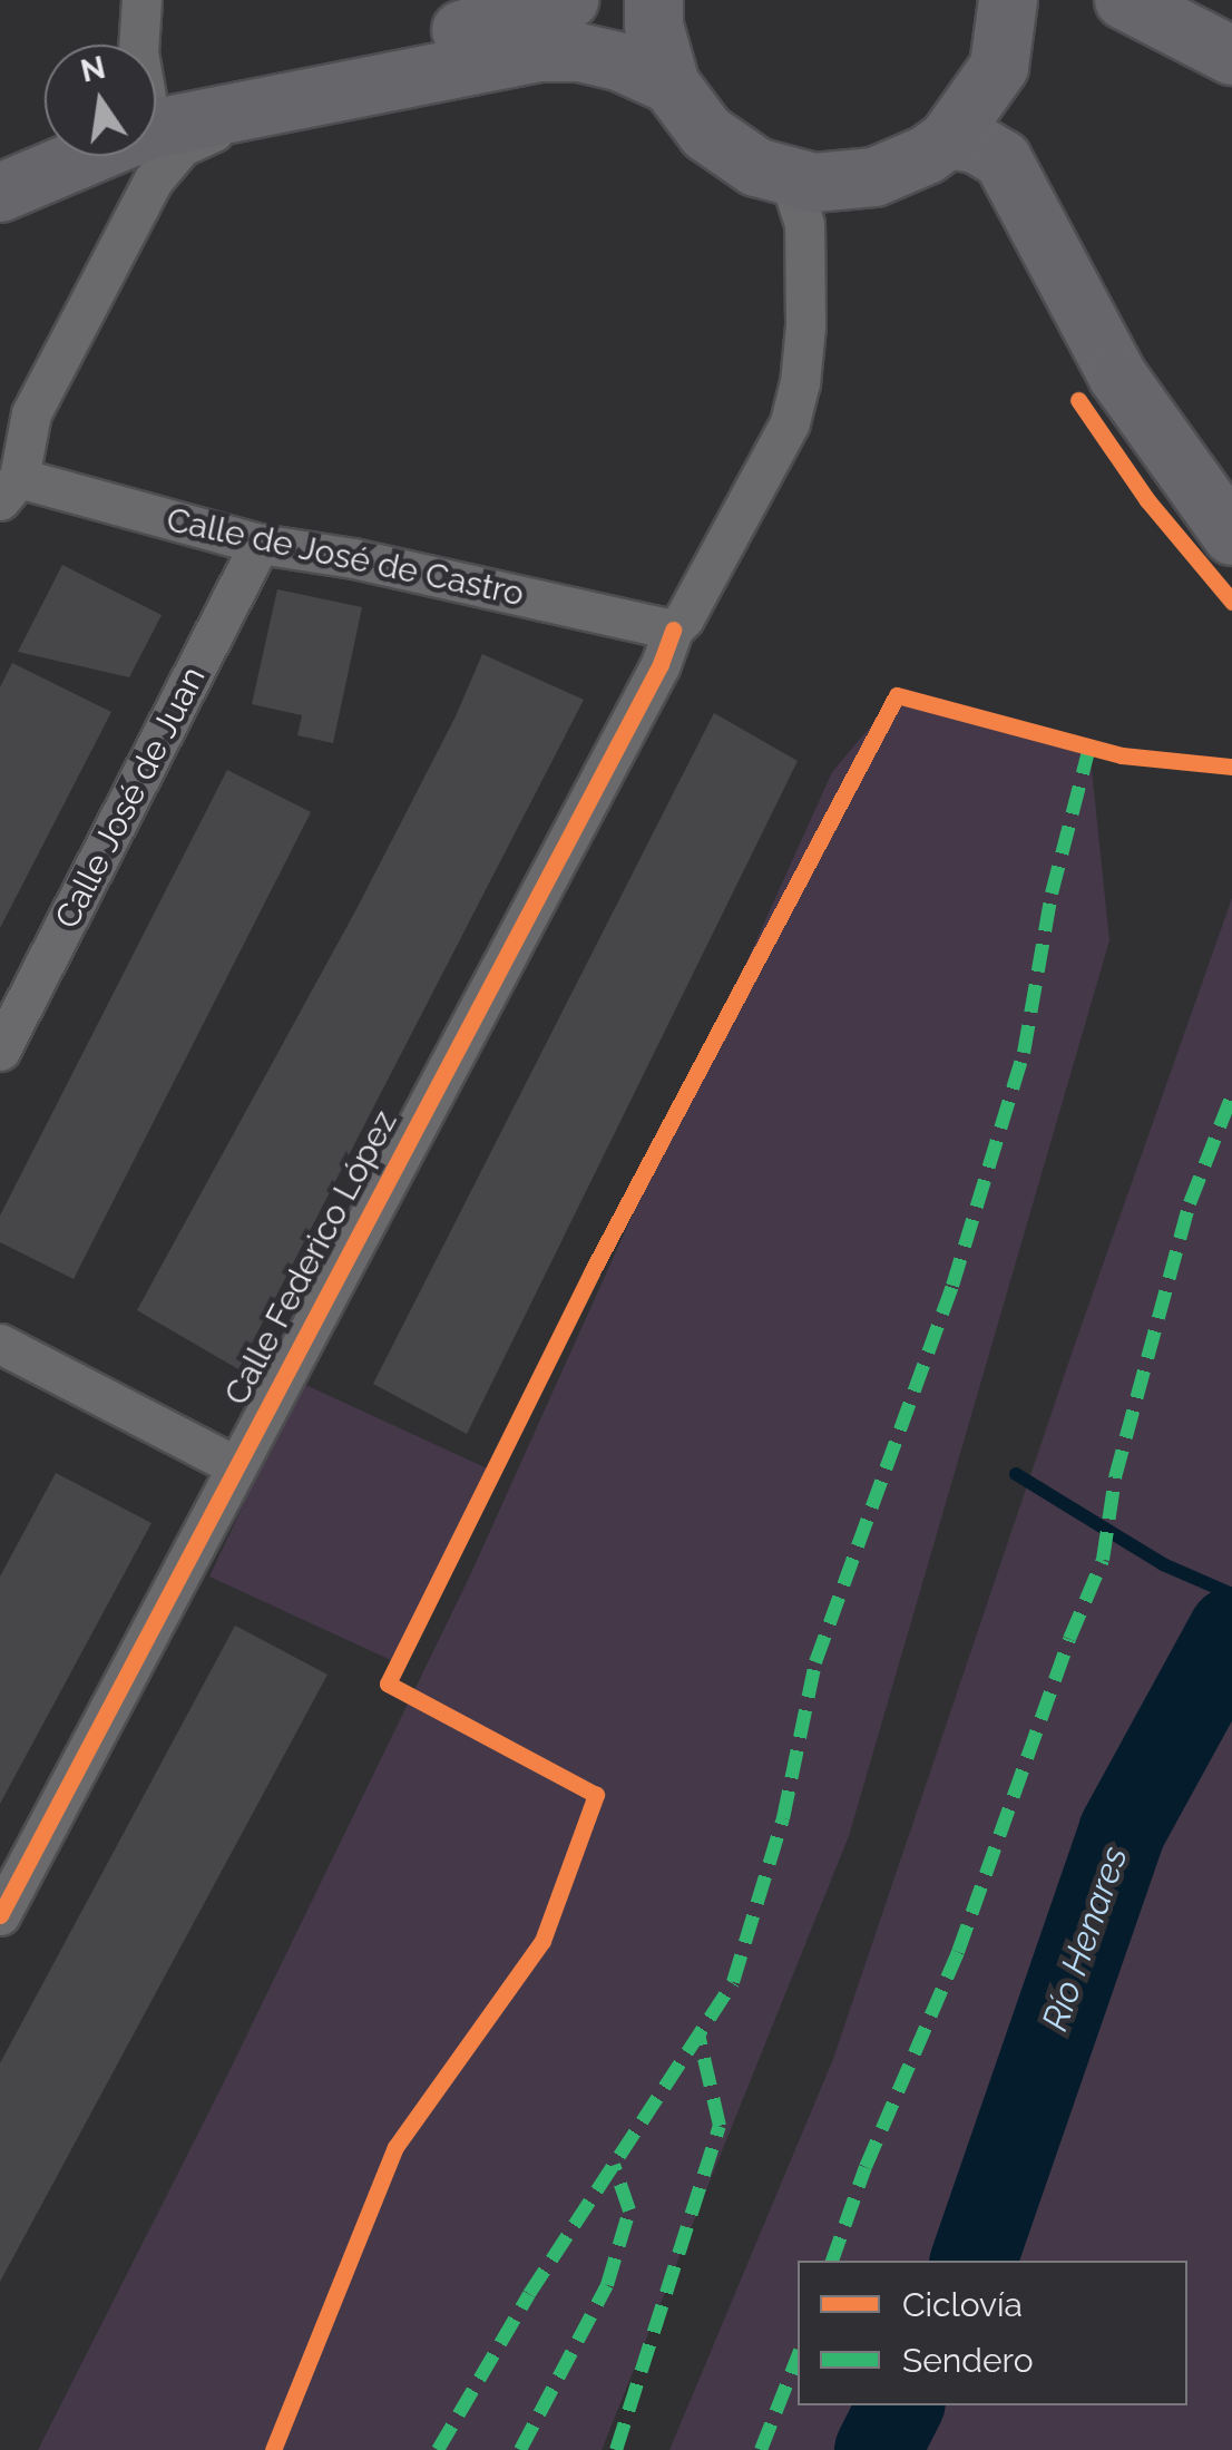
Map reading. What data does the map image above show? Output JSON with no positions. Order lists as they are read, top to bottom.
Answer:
{
  "streets": {
    "street": ["Calle de José de Castro", "Calle José de Juan", "Calle Federico López"]
  },
  "crossings": [
    ["Calle de José de Castro", "Calle José de Juan"],
    ["Calle de José de Castro", "Calle Federico López"]
  ],
  "water": ["Río Henares"],
  "legend": ["Ciclovía", "Sendero"],
  "north": "top"
}
